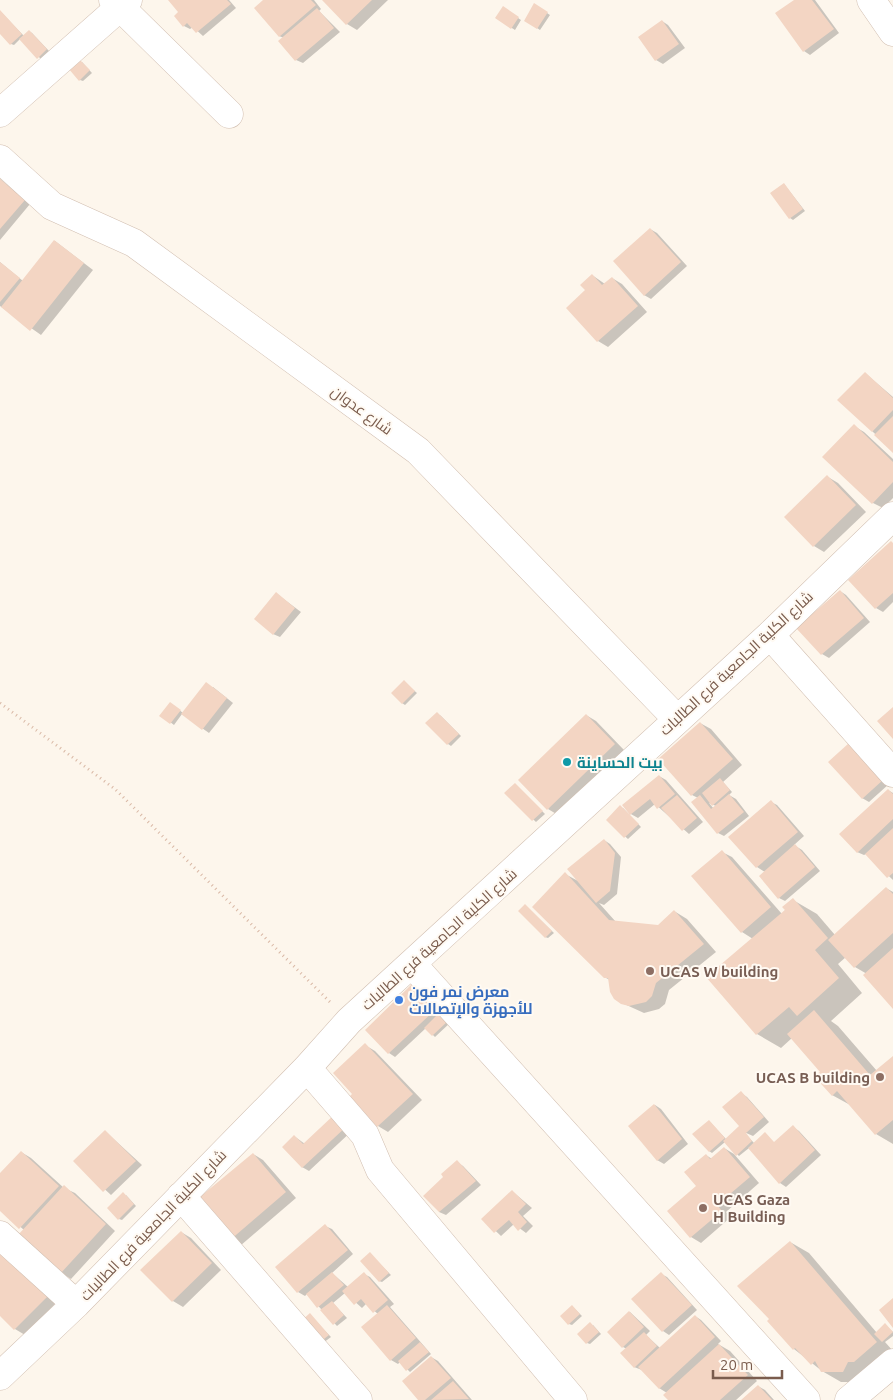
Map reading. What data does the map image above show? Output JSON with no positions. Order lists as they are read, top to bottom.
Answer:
{
  "streets": {
    "street": ["شارع عدوان", "شارع الكلية الجامعية فرع الطالبات"]
  },
  "crossings": [
    ["شارع عدوان", "شارع الكلية الجامعية فرع الطالبات"]
  ],
  "places": [
    "بيت الحساينة",
    "UCAS W building",
    "معرض نمر فون للأجهزة والإتصالات",
    "UCAS B building",
    "UCAS Gaza H Building"
  ],
  "scale_bar": "20 m"
}
